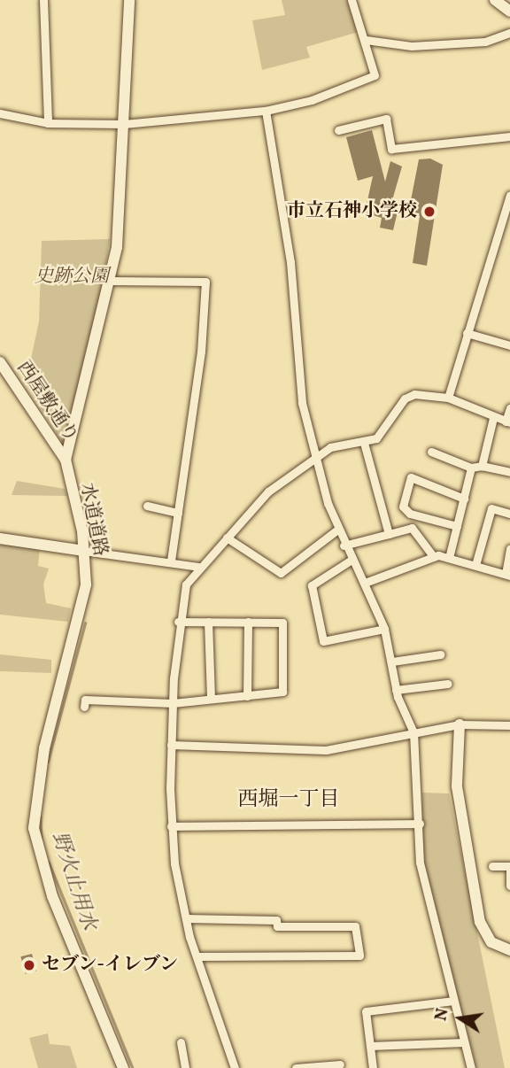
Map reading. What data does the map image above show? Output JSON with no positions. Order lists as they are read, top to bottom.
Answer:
{
  "streets": {
    "street": ["西屋敷通り", "水道道路"]
  },
  "crossings": [
    ["西屋敷通り", "水道道路"]
  ],
  "districts": ["西堀一丁目"],
  "water": ["野火止用水"],
  "parks": ["史跡公園"],
  "places": ["市立石神小学校", "セブン-イレブン"],
  "north": "left"
}
